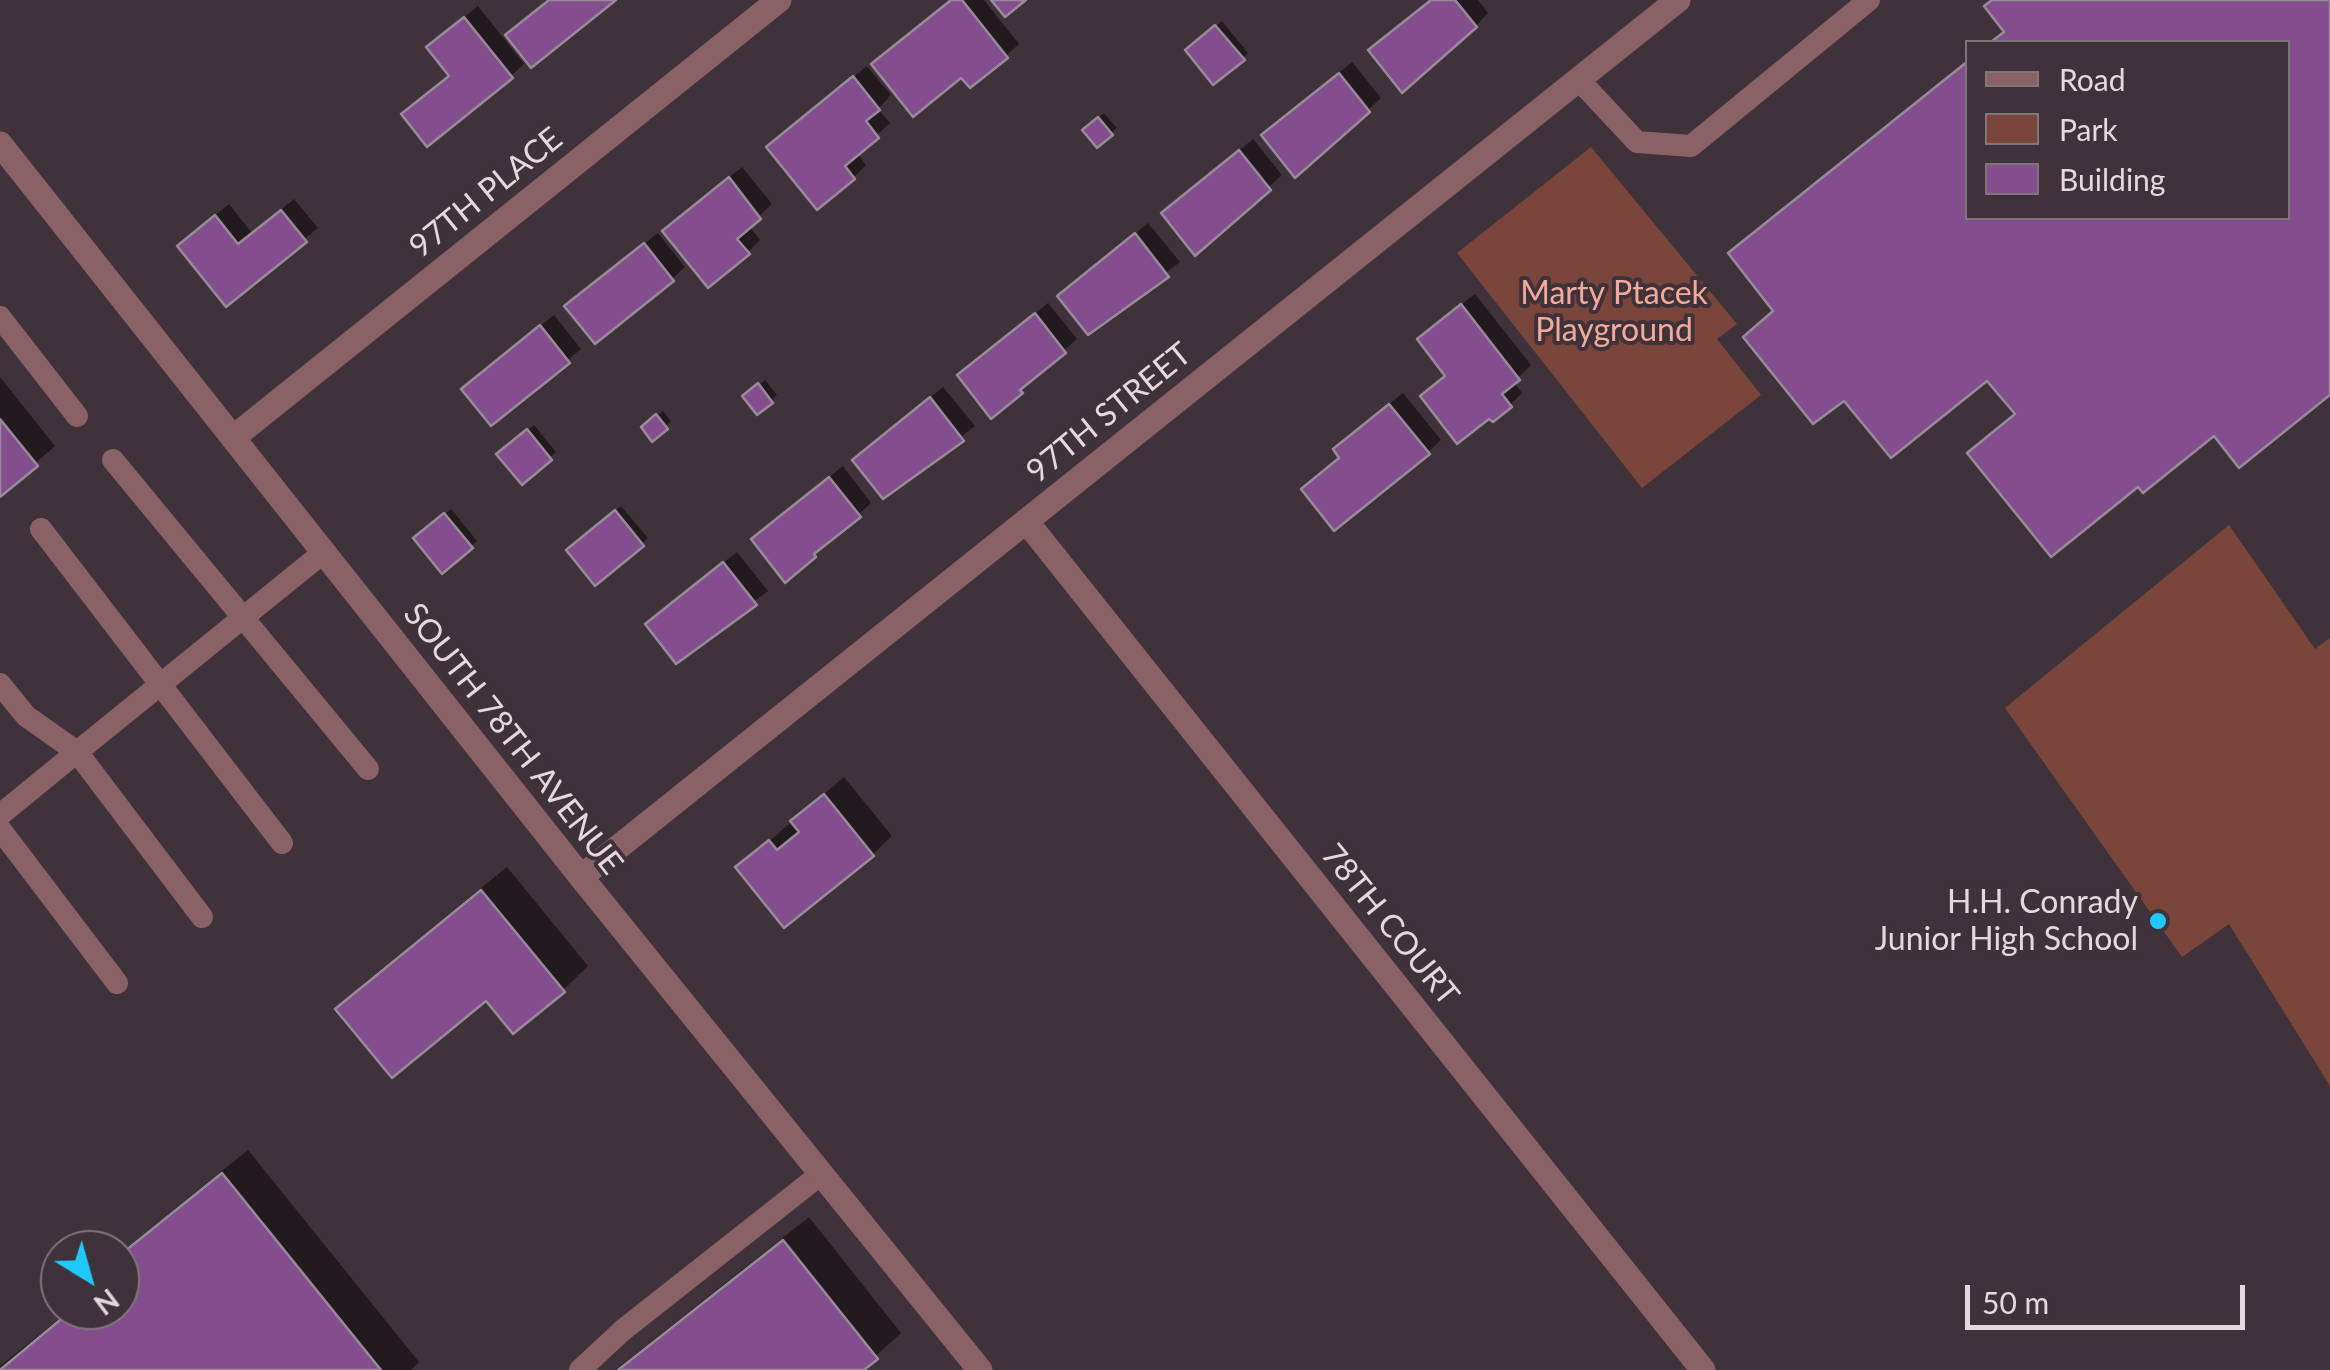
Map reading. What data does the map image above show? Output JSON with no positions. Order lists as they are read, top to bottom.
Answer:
{
  "streets": {
    "street": [
      "97TH PLACE",
      "97TH STREET",
      "SOUTH 78TH AVENUE",
      "78TH COURT"
    ]
  },
  "crossings": [
    ["97TH PLACE", "SOUTH 78TH AVENUE"],
    ["97TH STREET", "SOUTH 78TH AVENUE"],
    ["97TH STREET", "78TH COURT"]
  ],
  "parks": ["Marty Ptacek Playground"],
  "places": ["H.H. Conrady Junior High School"],
  "legend": ["Road", "Park", "Building"],
  "scale_bar": "50 m",
  "north": "bottom right"
}
